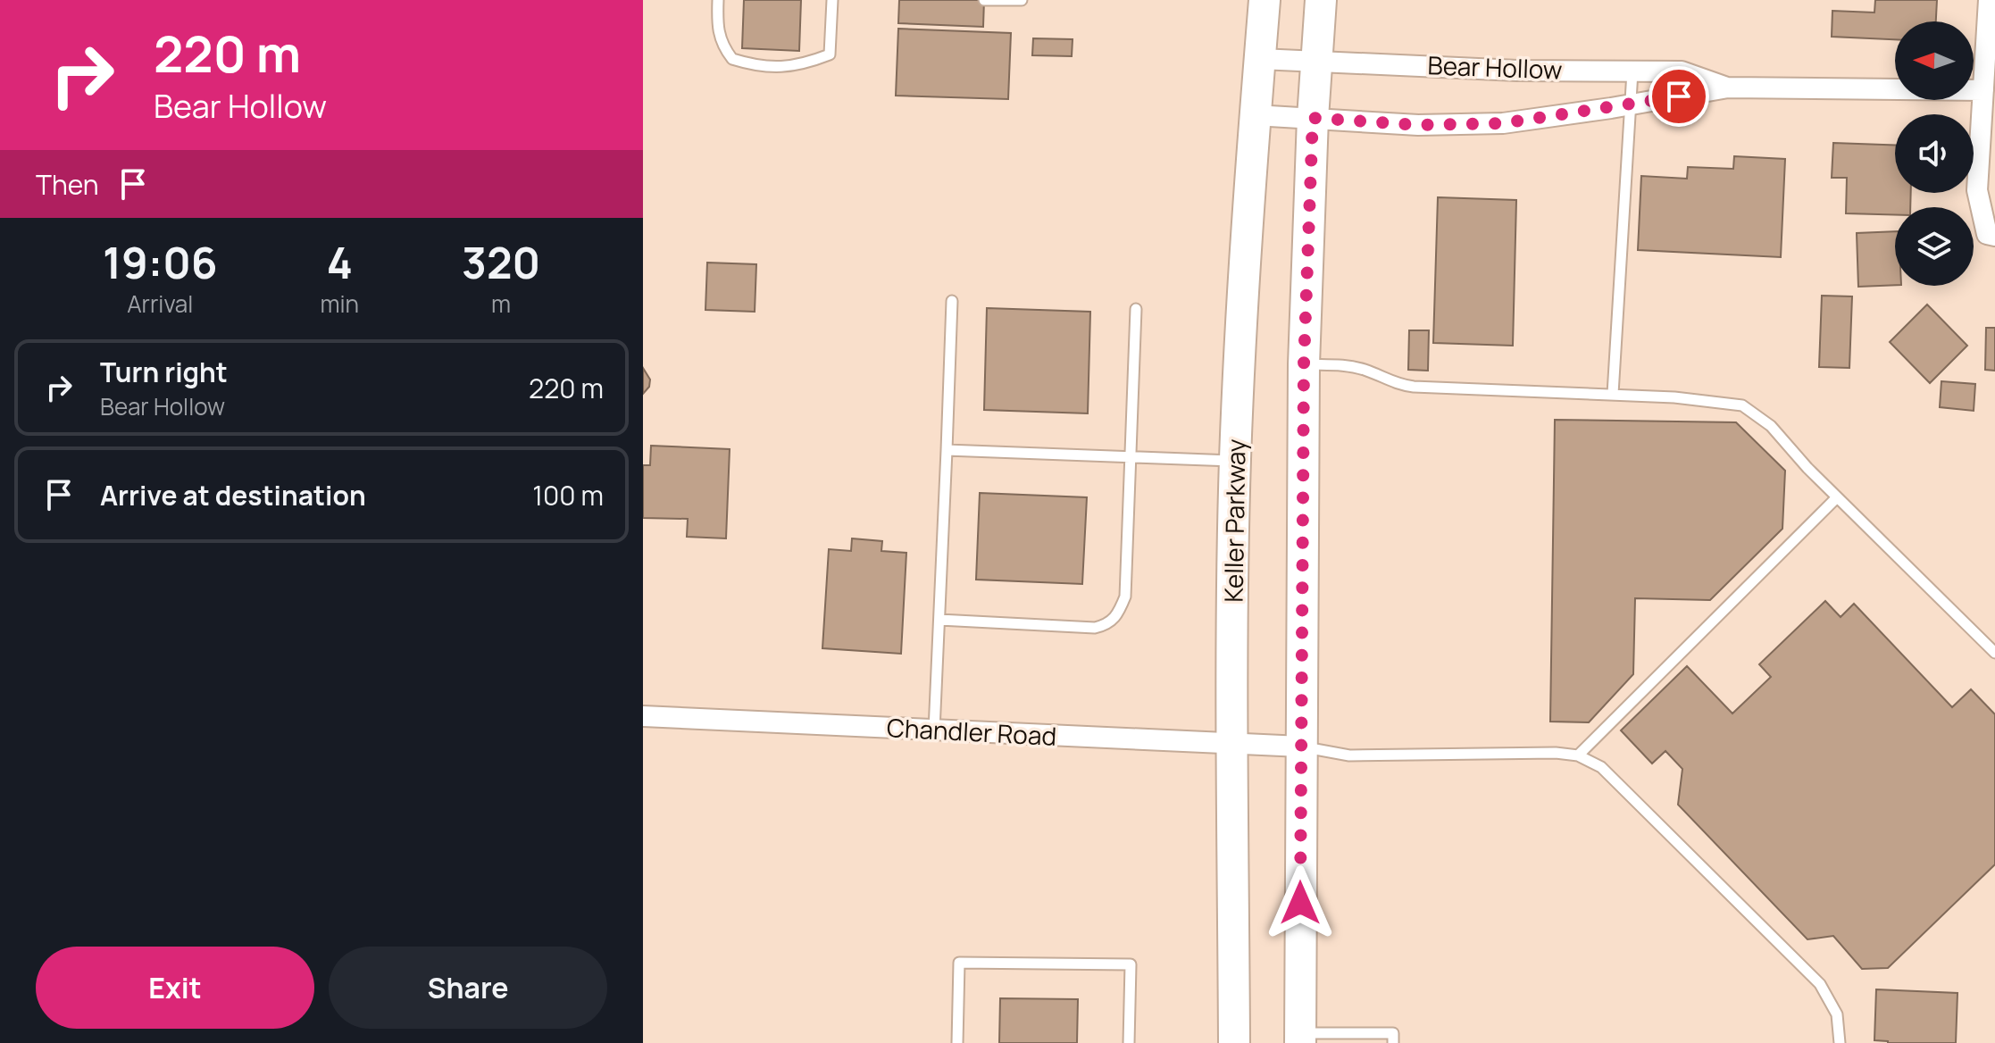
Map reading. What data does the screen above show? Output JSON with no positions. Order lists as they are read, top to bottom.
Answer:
{
  "streets": {
    "main road": ["Keller Parkway"],
    "street": ["Bear Hollow", "Chandler Road"]
  },
  "crossings": [
    ["Bear Hollow", "Keller Parkway"],
    ["Keller Parkway", "Chandler Road"]
  ],
  "north": "left",
  "page": {
    "turn": ["220 m", "Bear Hollow"],
    "then": "Then",
    "eta": [
      "19:06",
      "Arrival",
      "4",
      "min",
      "320",
      "m"
    ],
    "list": [
      {
        "name": "Turn right",
        "note": "Bear Hollow",
        "value": "220 m"
      },
      {
        "name": "Arrive at destination",
        "value": "100 m"
      }
    ],
    "buttons": ["Exit", "Share"]
  }
}
